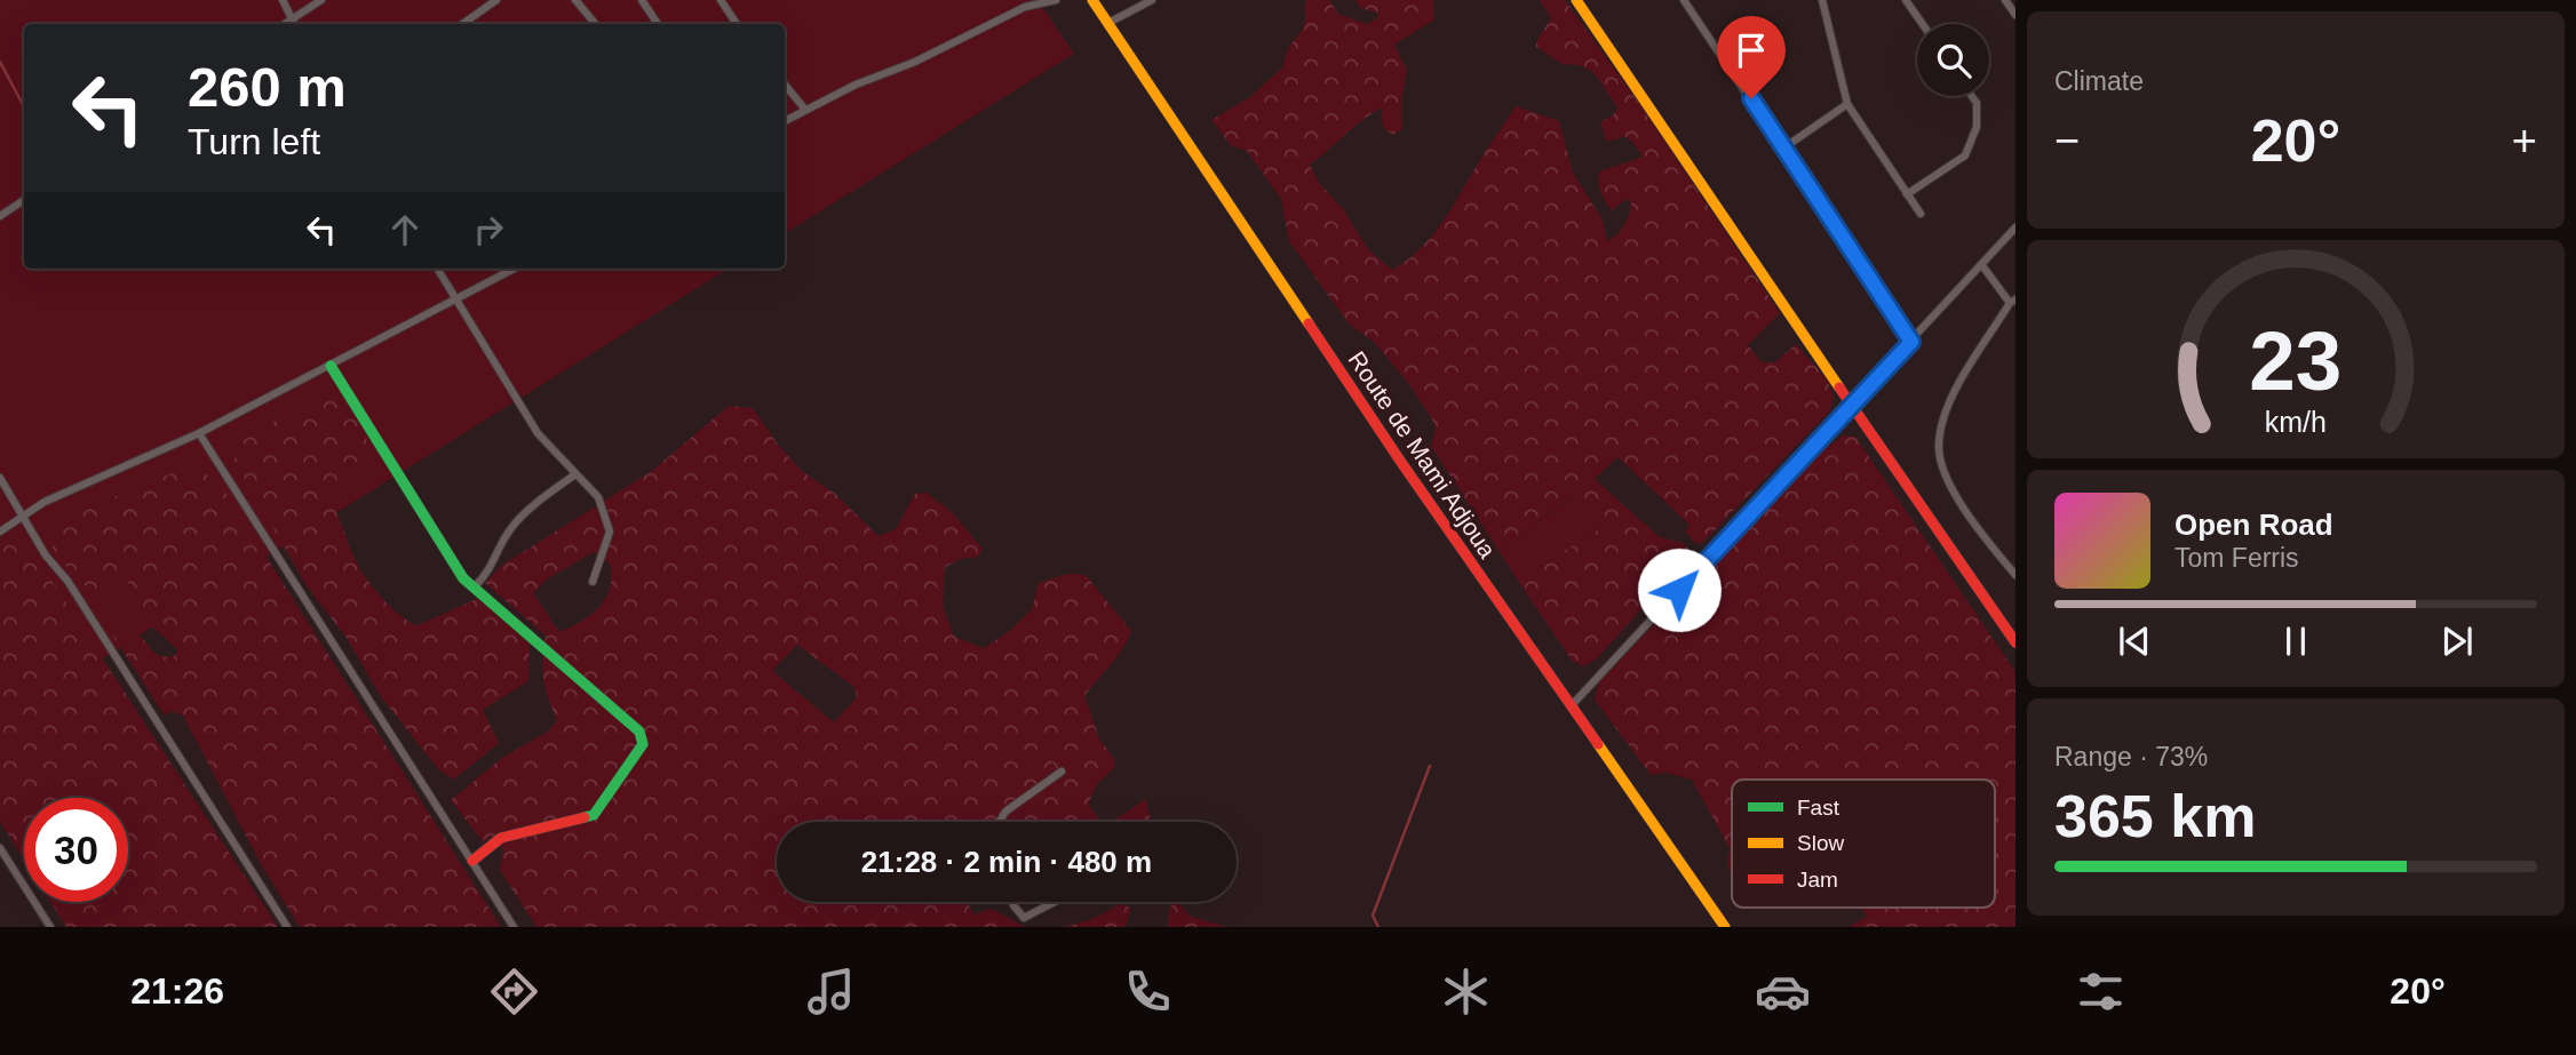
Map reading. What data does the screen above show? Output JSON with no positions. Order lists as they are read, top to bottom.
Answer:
{
  "streets": {
    "street": ["Route de Mami Adjoua"]
  },
  "legend": ["Fast", "Slow", "Jam"],
  "page": {
    "tile": [
      "Climate",
      ["Range · 73%", "365 km"]
    ],
    "turn": ["260 m", "Turn left"],
    "heat": ["−", "20°", "+"],
    "song": ["Open Road", "Tom Ferris"],
    "limit": "30",
    "trip": "21:28 · 2 min · 480 m",
    "tabs": ["21:26", "20°"],
    "gauge": ["23", "km/h"]
  }
}
